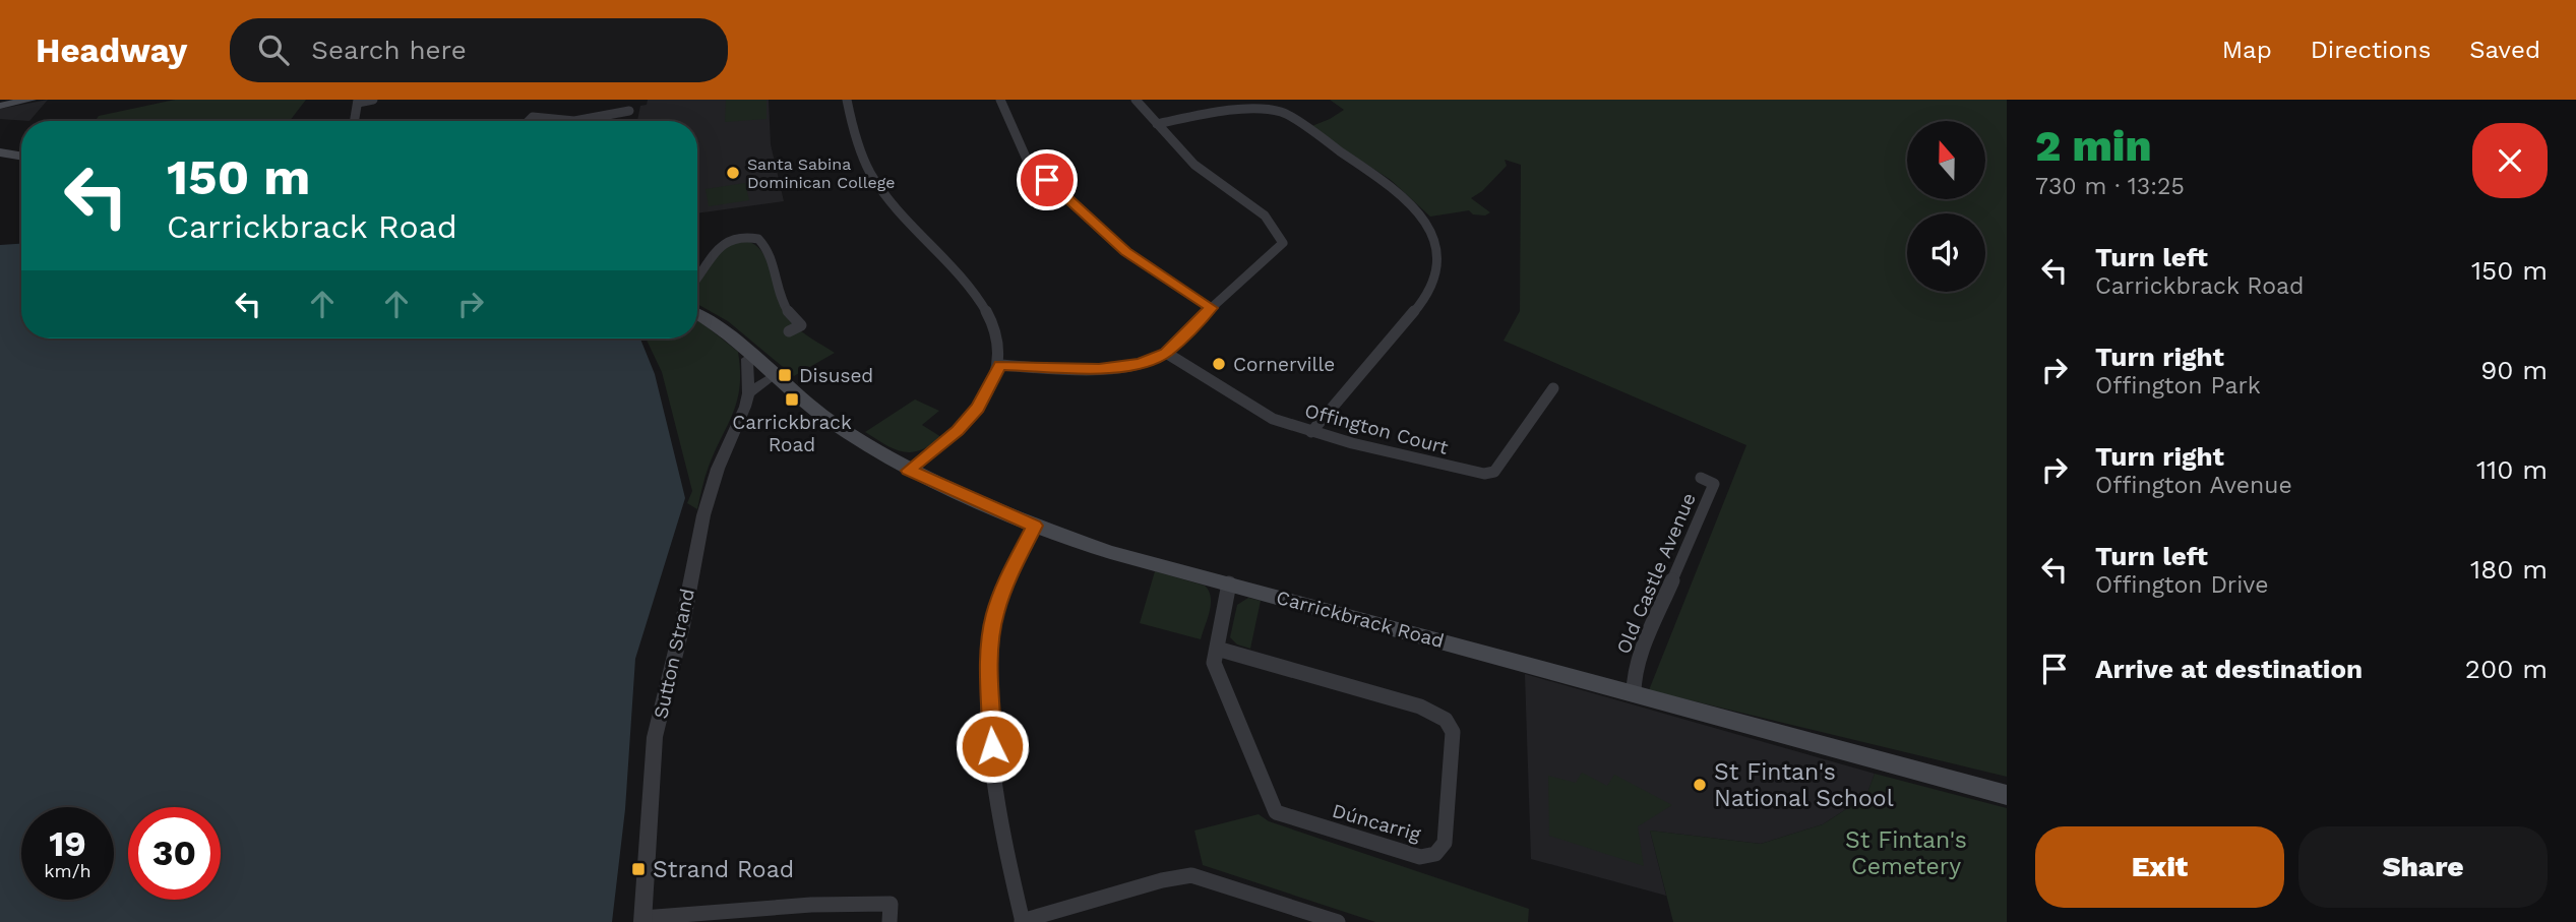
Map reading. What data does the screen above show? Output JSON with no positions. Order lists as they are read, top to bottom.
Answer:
{
  "streets": {
    "main road": ["Carrickbrack Road"],
    "street": [
      "Offington Court",
      "Old Castle Avenue",
      "Sutton Strand",
      "Dúncarrig"
    ]
  },
  "crossings": [
    ["Old Castle Avenue", "Carrickbrack Road"],
    ["Carrickbrack Road", "Sutton Strand"],
    ["Carrickbrack Road", "Dúncarrig"]
  ],
  "parks": ["St Fintan's Cemetery"],
  "places": {
    "other": ["Santa Sabina Dominican College", "Cornerville", "St Fintan's National School"],
    "transit": ["Disused", "Carrickbrack Road", "Strand Road"]
  },
  "north": "top",
  "page": {
    "header": "Headway",
    "search": "Search here",
    "nav": ["Map", "Directions", "Saved"],
    "heading": ["2 min", "730 m · 13:25"],
    "turn": ["150 m", "Carrickbrack Road"],
    "list": [
      {
        "name": "Turn left",
        "note": "Carrickbrack Road",
        "value": "150 m"
      },
      {
        "name": "Turn right",
        "note": "Offington Park",
        "value": "90 m"
      },
      {
        "name": "Turn right",
        "note": "Offington Avenue",
        "value": "110 m"
      },
      {
        "name": "Turn left",
        "note": "Offington Drive",
        "value": "180 m"
      },
      {
        "name": "Arrive at destination",
        "value": "200 m"
      }
    ],
    "speed": "19 km/h",
    "limit": "30",
    "buttons": ["Exit", "Share"]
  }
}
